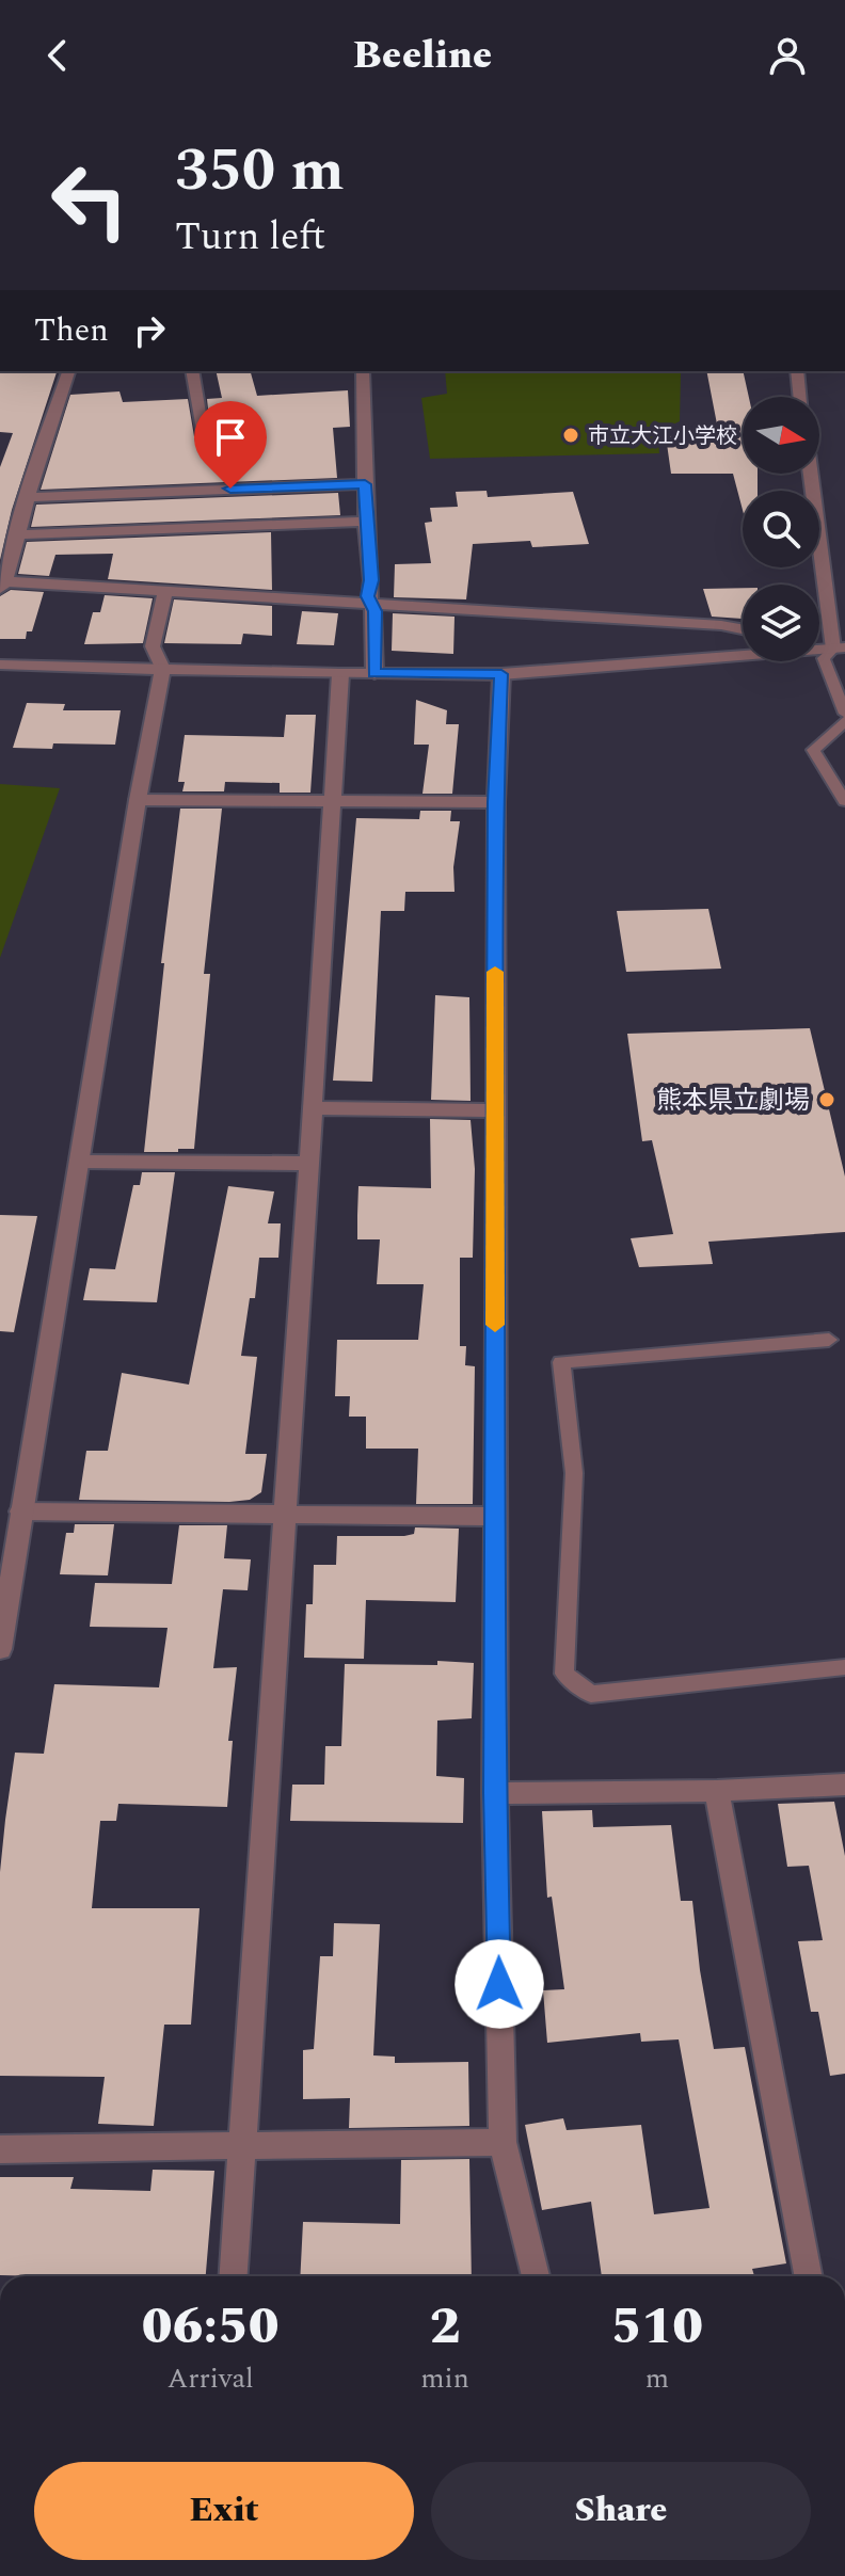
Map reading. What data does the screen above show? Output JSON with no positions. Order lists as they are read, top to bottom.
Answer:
{
  "places": ["市立大江小学校", "熊本県立劇場"],
  "north": "right",
  "page": {
    "header": "Beeline",
    "turn": ["350 m", "Turn left"],
    "then": "Then",
    "eta": [
      "06:50",
      "Arrival",
      "2",
      "min",
      "510",
      "m"
    ],
    "buttons": ["Exit", "Share"]
  }
}
